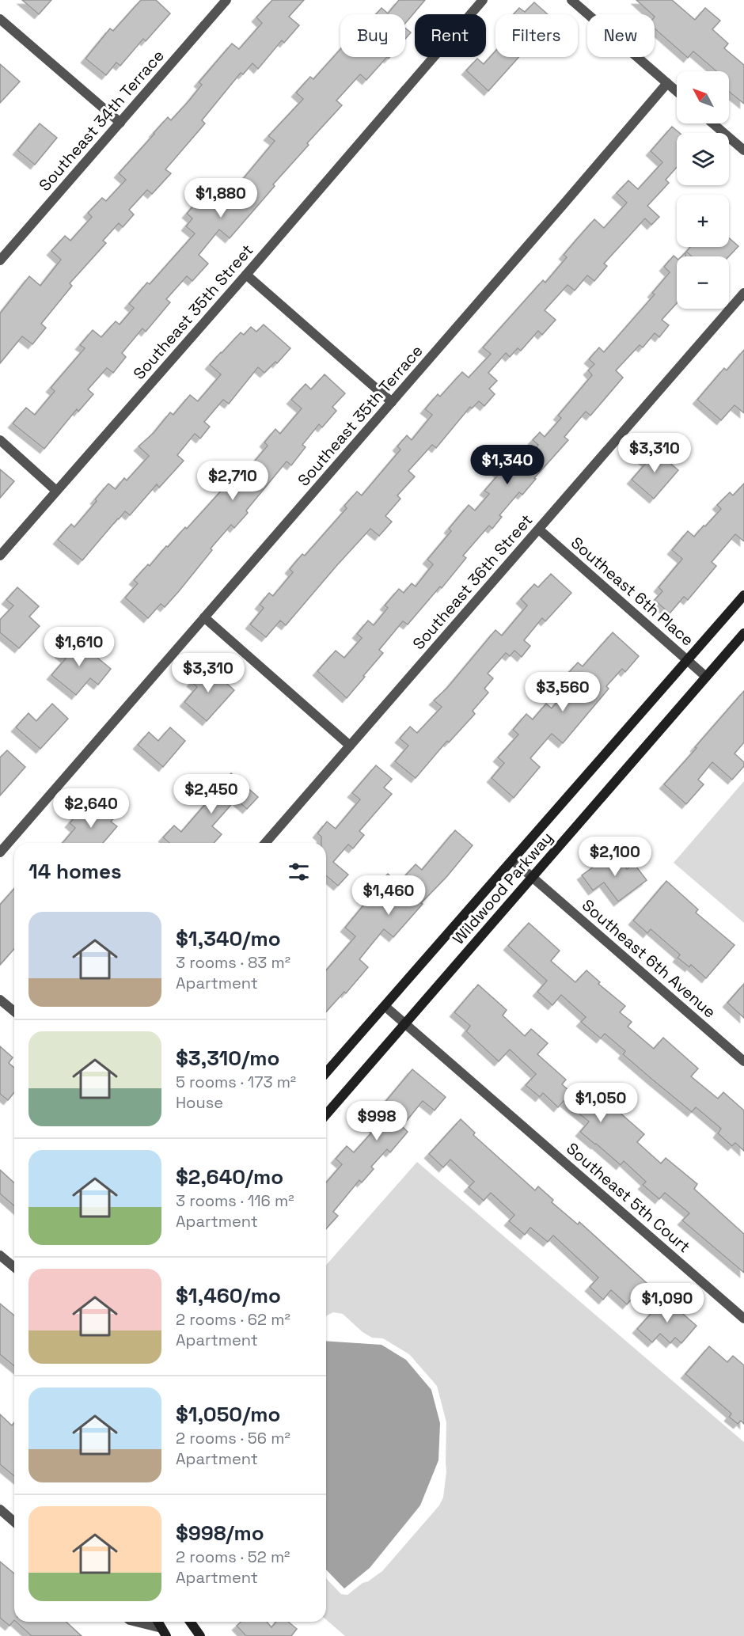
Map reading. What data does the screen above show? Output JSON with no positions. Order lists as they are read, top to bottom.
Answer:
{
  "streets": {
    "street": [
      "Southeast 34th Terrace",
      "Southeast 35th Street",
      "Southeast 35th Terrace",
      "Southeast 36th Street",
      "Southeast 6th Place",
      "Wildwood Parkway",
      "Southeast 6th Avenue",
      "Southeast 5th Court"
    ]
  },
  "crossings": [
    ["Southeast 36th Street", "Southeast 6th Place"],
    ["Southeast 6th Place", "Wildwood Parkway"],
    ["Wildwood Parkway", "Southeast 6th Avenue"],
    ["Wildwood Parkway", "Southeast 5th Court"]
  ],
  "north": "top left",
  "page": {
    "chip": [
      "Buy",
      "Rent",
      "Filters",
      "New"
    ],
    "map_buttons": ["+", "−"],
    "price": [
      "$1,880",
      "$3,310",
      "$1,340",
      "$2,710",
      "$1,610",
      "$3,310",
      "$3,560",
      "$2,450",
      "$2,640",
      "$2,100",
      "$1,460",
      "$1,050",
      "$998",
      "$1,090"
    ],
    "heading": "14 homes",
    "list": [
      {
        "name": "$1,340/mo",
        "note": "3 rooms · 83 m² · Apartment"
      },
      {
        "name": "$3,310/mo",
        "note": "5 rooms · 173 m² · House"
      },
      {
        "name": "$2,640/mo",
        "note": "3 rooms · 116 m² · Apartment"
      },
      {
        "name": "$1,460/mo",
        "note": "2 rooms · 62 m² · Apartment"
      },
      {
        "name": "$1,050/mo",
        "note": "2 rooms · 56 m² · Apartment"
      },
      {
        "name": "$998/mo",
        "note": "2 rooms · 52 m² · Apartment"
      }
    ]
  }
}
